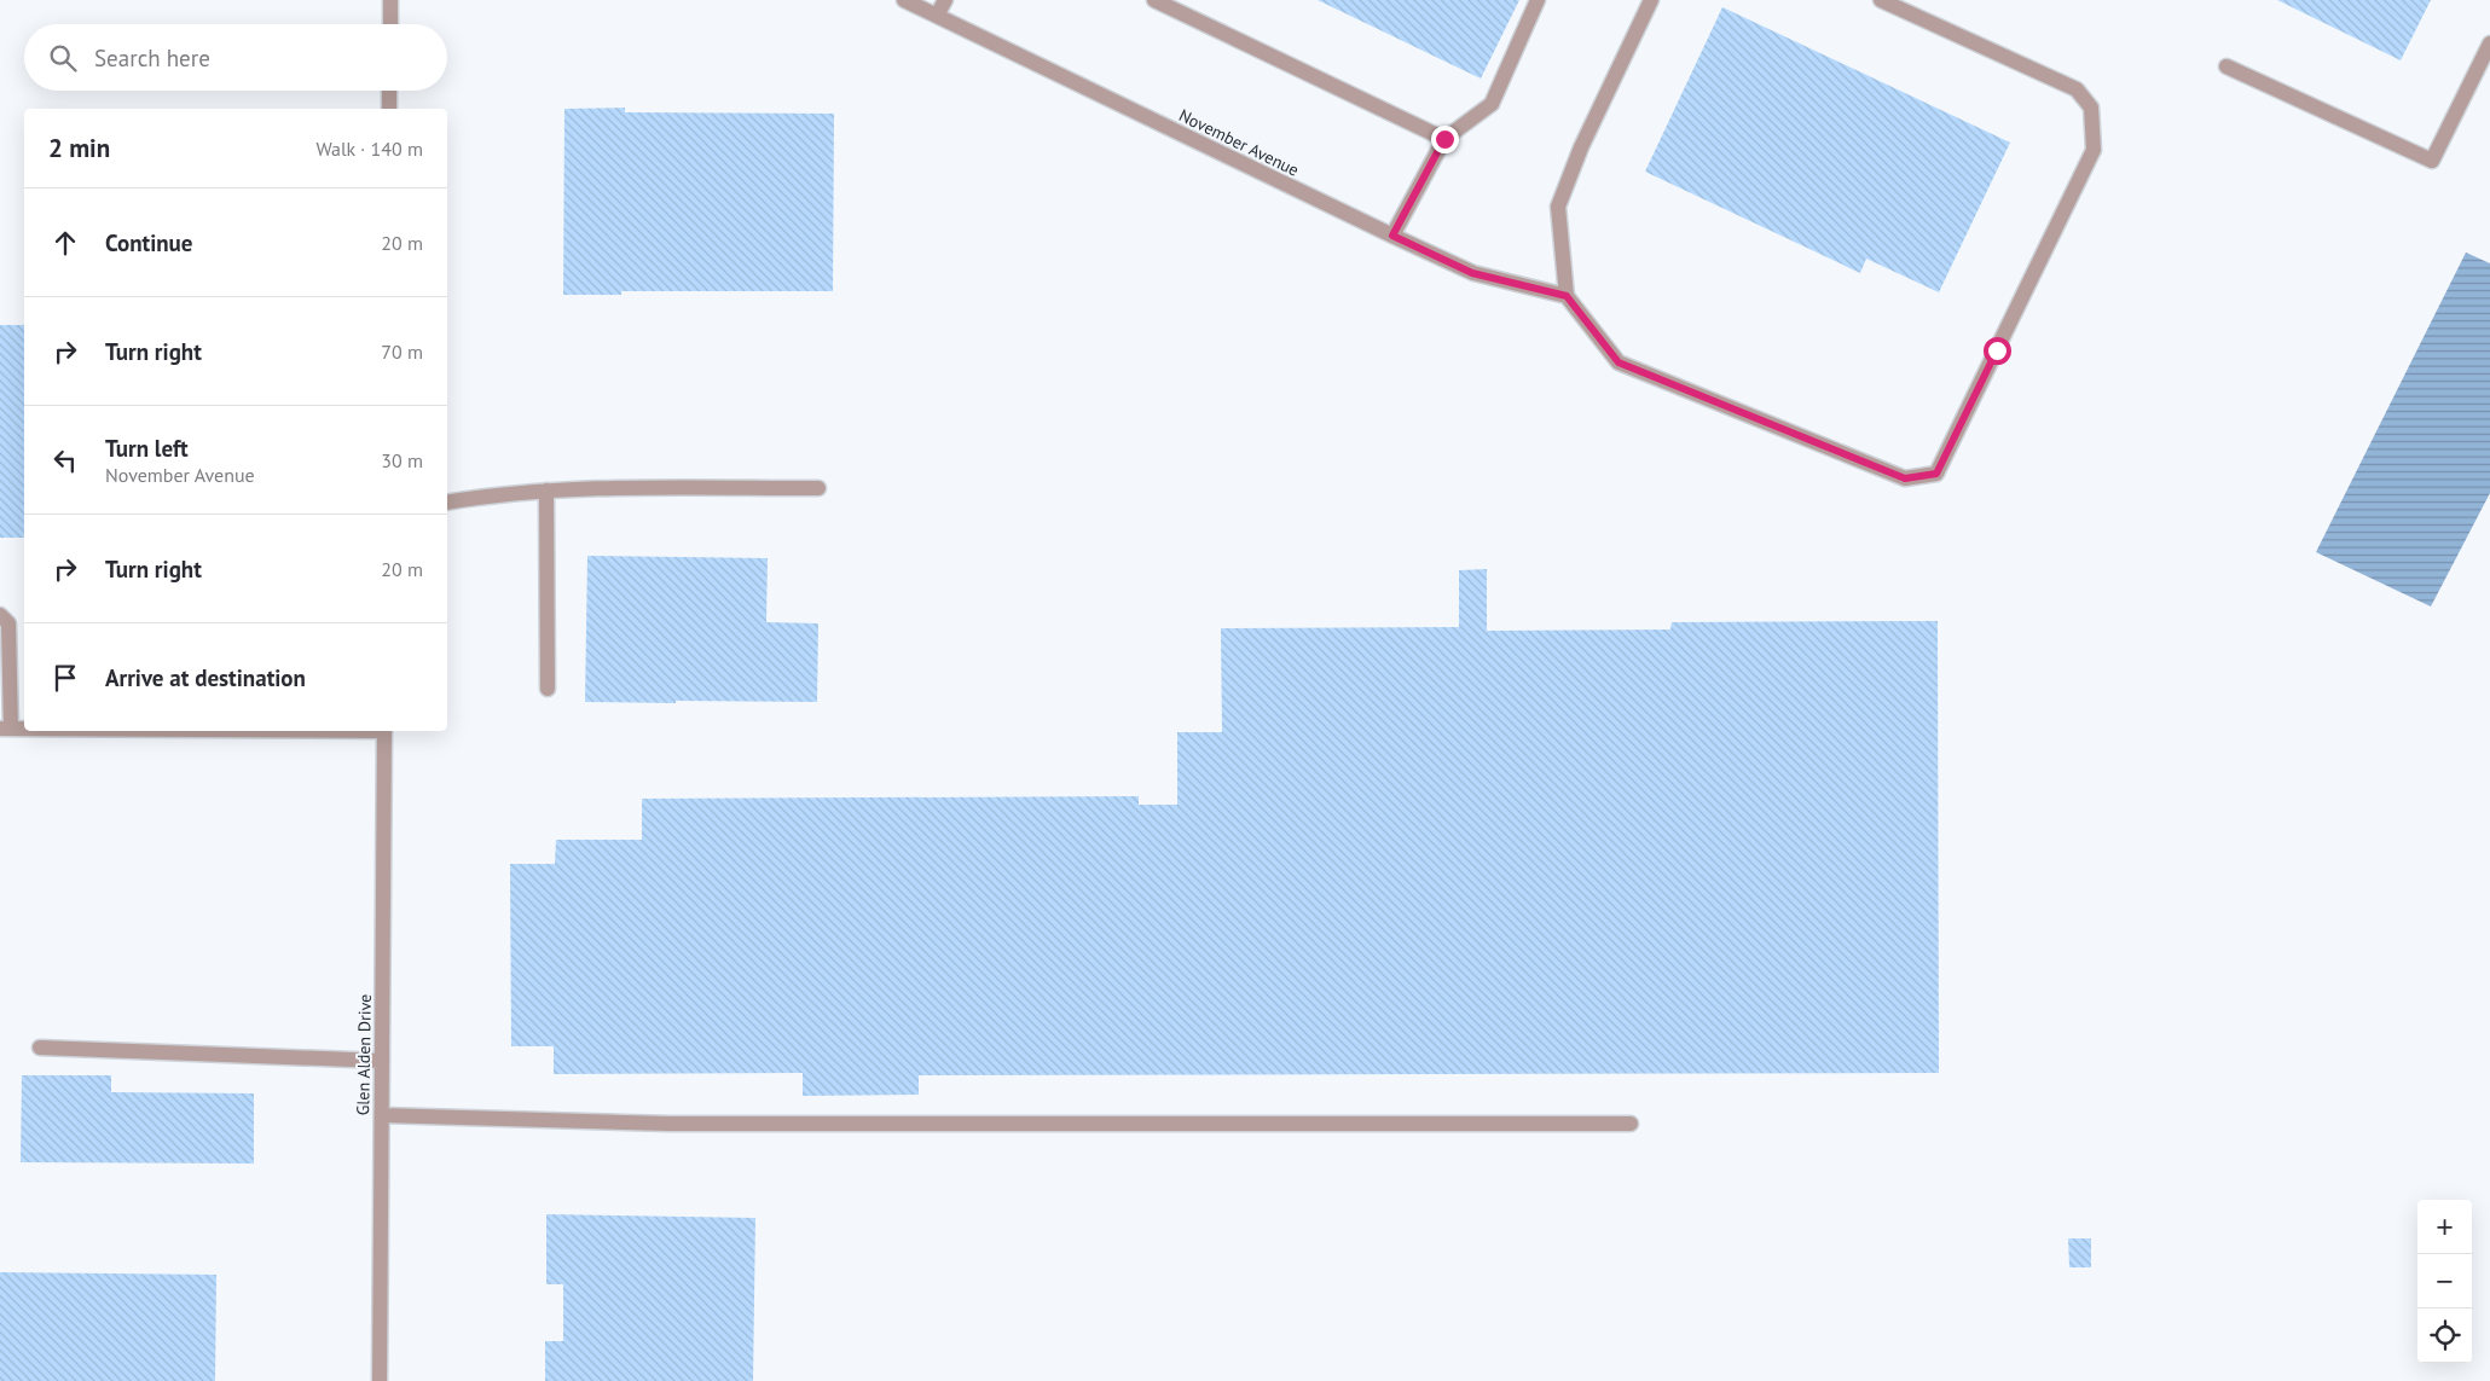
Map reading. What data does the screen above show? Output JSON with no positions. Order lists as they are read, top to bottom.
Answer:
{
  "streets": {
    "street": ["November Avenue", "Glen Alden Drive"]
  },
  "page": {
    "search": "Search here",
    "heading": ["2 min", "Walk · 140 m"],
    "list": [
      ["Continue", "20 m"],
      ["Turn right", "70 m"],
      ["Turn left", "November Avenue", "30 m"],
      ["Turn right", "20 m"],
      "Arrive at destination"
    ],
    "map_buttons": ["+", "−"]
  }
}
